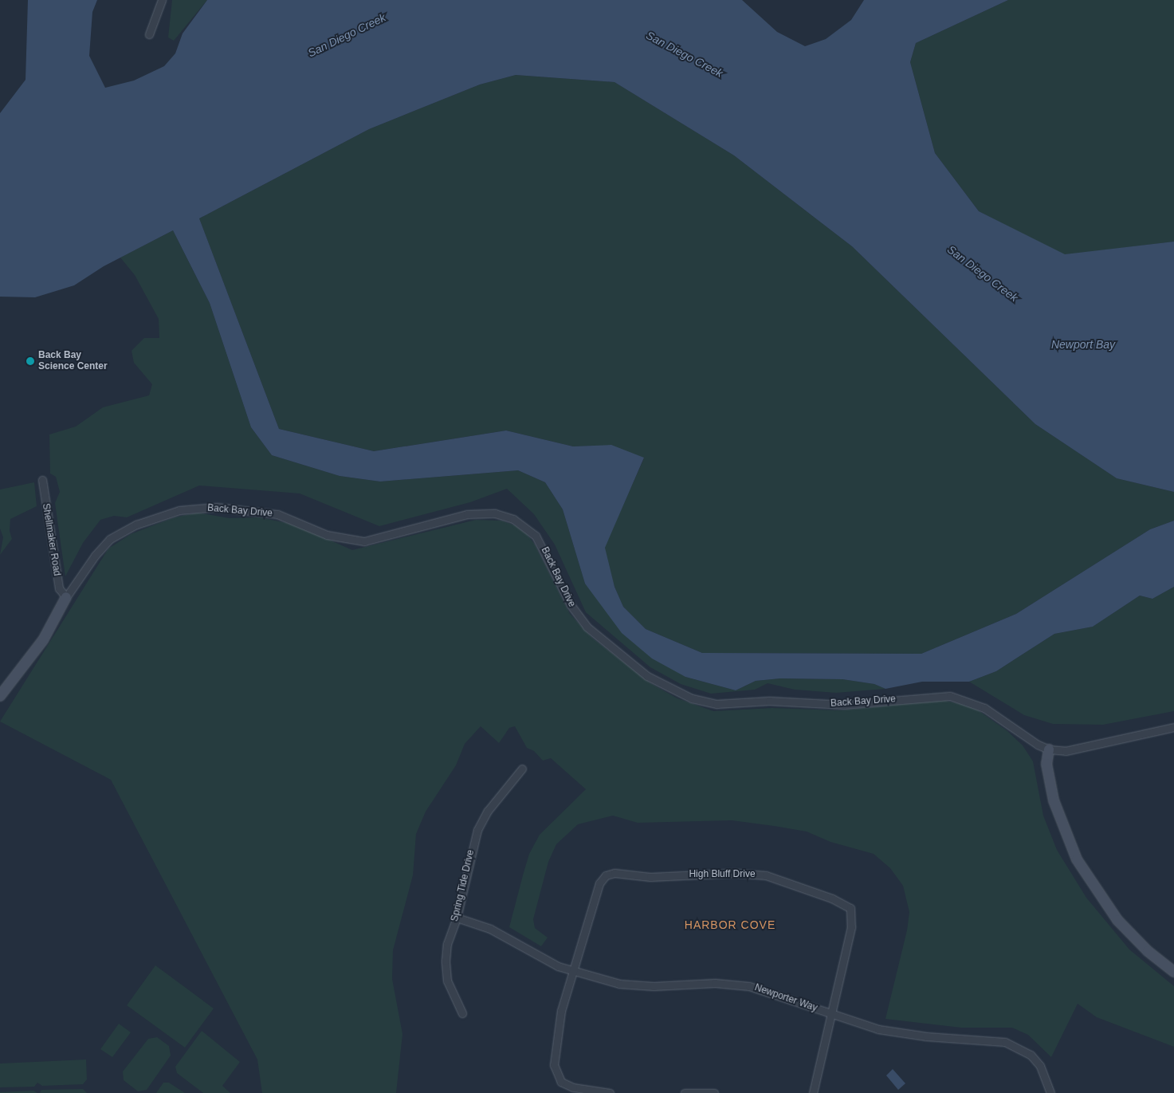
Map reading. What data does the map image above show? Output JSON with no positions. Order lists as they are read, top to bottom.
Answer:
{
  "streets": {
    "street": [
      "Back Bay Drive",
      "Shellmaker Road",
      "High Bluff Drive",
      "Spring Tide Drive",
      "Newporter Way"
    ]
  },
  "crossings": [
    ["Back Bay Drive", "Shellmaker Road"],
    ["High Bluff Drive", "Newporter Way"],
    ["Spring Tide Drive", "Newporter Way"]
  ],
  "districts": ["HARBOR COVE"],
  "water": ["San Diego Creek", "Newport Bay"],
  "places": ["Back Bay Science Center"]
}
